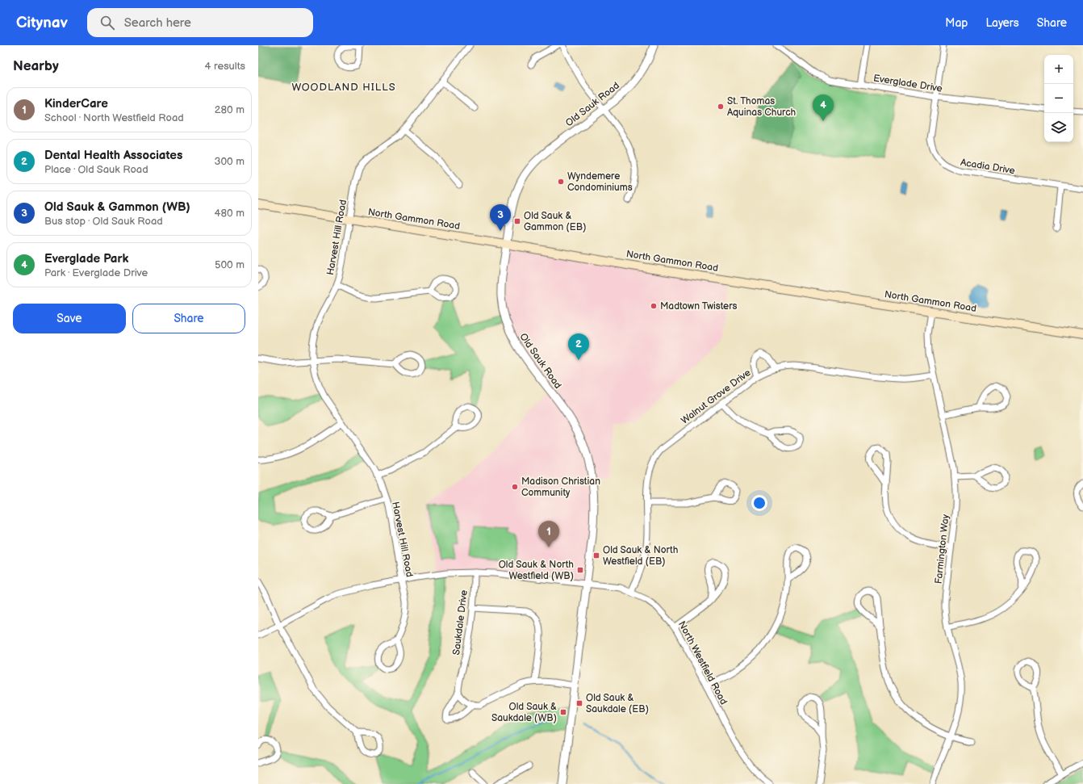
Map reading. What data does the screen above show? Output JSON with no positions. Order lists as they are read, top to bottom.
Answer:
{
  "streets": {
    "main road": ["North Gammon Road"],
    "street": [
      "Everglade Drive",
      "Old Sauk Road",
      "Acadia Drive",
      "Harvest Hill Road",
      "Walnut Grove Drive",
      "Farmington Way",
      "Saukdale Drive",
      "North Westfield Road"
    ]
  },
  "crossings": [
    ["Everglade Drive", "Acadia Drive"],
    ["Old Sauk Road", "North Gammon Road"],
    ["Old Sauk Road", "North Westfield Road"],
    ["North Gammon Road", "Harvest Hill Road"],
    ["North Gammon Road", "Farmington Way"],
    ["Harvest Hill Road", "North Westfield Road"],
    ["Walnut Grove Drive", "Farmington Way"],
    ["Walnut Grove Drive", "North Westfield Road"],
    ["Saukdale Drive", "North Westfield Road"]
  ],
  "districts": ["WOODLAND HILLS"],
  "places": {
    "other": [
      "St. Thomas Aquinas Church",
      "Wyndemere Condominiums",
      "Madtown Twisters",
      "Madison Christian Community"
    ],
    "transit": [
      "Old Sauk & Gammon (EB)",
      "Old Sauk & North Westfield (EB)",
      "Old Sauk & North Westfield (WB)",
      "Old Sauk & Saukdale (EB)",
      "Old Sauk & Saukdale (WB)"
    ]
  },
  "page": {
    "header": "Citynav",
    "search": "Search here",
    "nav": ["Map", "Layers", "Share"],
    "heading": ["Nearby", "4 results"],
    "map_buttons": ["+", "−"],
    "list": [
      {
        "mark": "1",
        "name": "KinderCare",
        "note": "School · North Westfield Road",
        "value": "280 m"
      },
      {
        "mark": "2",
        "name": "Dental Health Associates",
        "note": "Place · Old Sauk Road",
        "value": "300 m"
      },
      {
        "mark": "3",
        "name": "Old Sauk & Gammon (WB)",
        "note": "Bus stop · Old Sauk Road",
        "value": "480 m"
      },
      {
        "mark": "4",
        "name": "Everglade Park",
        "note": "Park · Everglade Drive",
        "value": "500 m"
      }
    ],
    "pins": [
      "4",
      "3",
      "2",
      "1"
    ],
    "buttons": ["Save", "Share"]
  }
}
